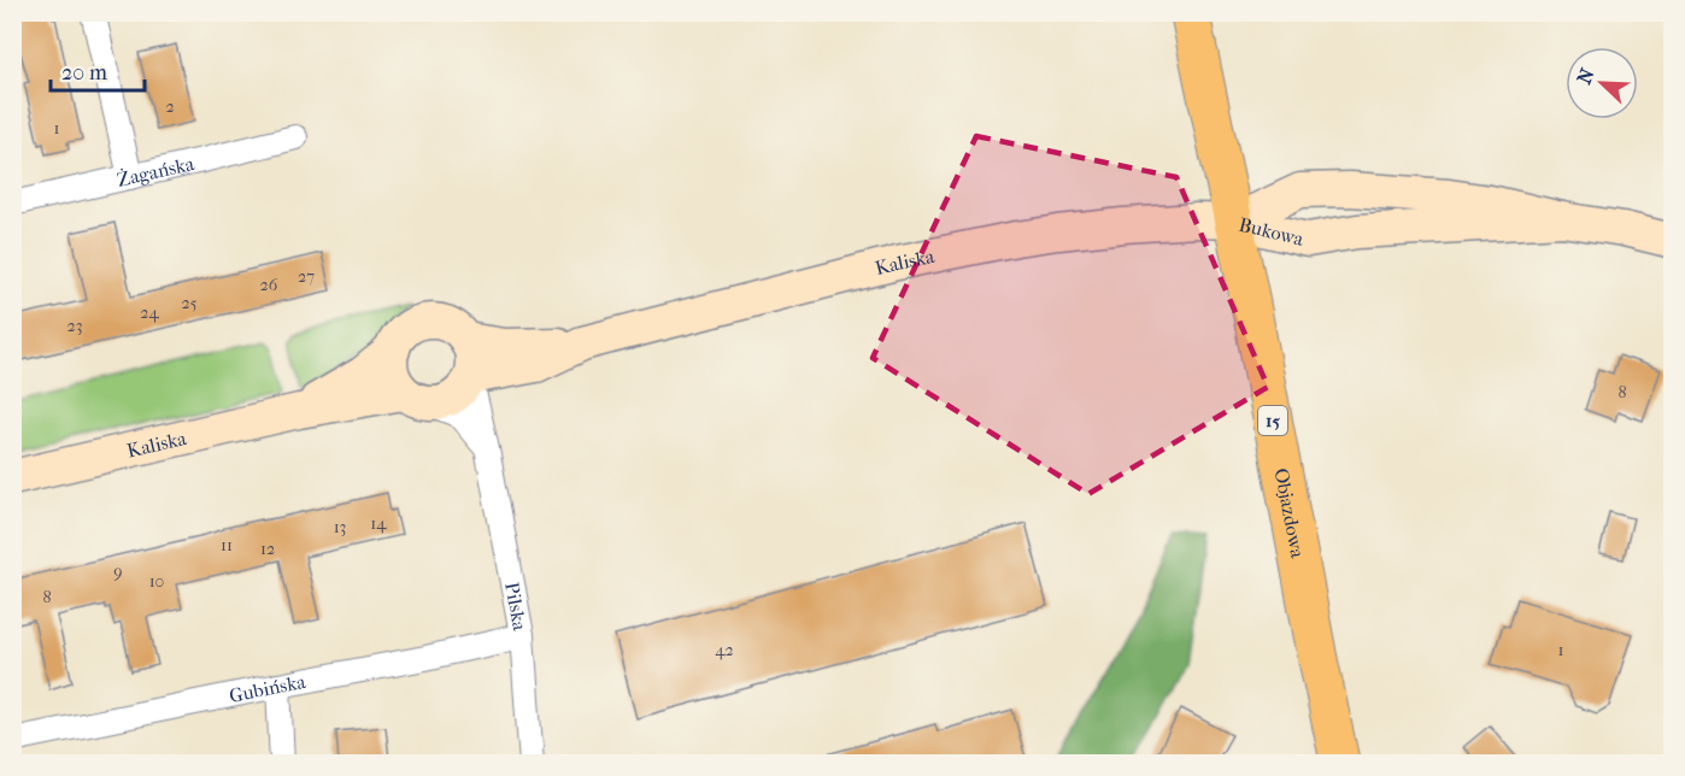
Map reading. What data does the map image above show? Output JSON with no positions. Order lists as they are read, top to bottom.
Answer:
{
  "streets": {
    "main road": ["15", "Objazdowa"],
    "street": [
      "Żagańska",
      "Bukowa",
      "Kaliska",
      "Pilska",
      "Gubińska"
    ]
  },
  "crossings": [
    ["Bukowa", "Kaliska"],
    ["Bukowa", "15"],
    ["Bukowa", "Objazdowa"],
    ["Kaliska", "15"],
    ["Kaliska", "Objazdowa"],
    ["Kaliska", "Pilska"],
    ["15", "Objazdowa"],
    ["Pilska", "Gubińska"]
  ],
  "house_numbers": [
    "2",
    "1",
    "27",
    "26",
    "25",
    "24",
    "23",
    "8",
    "14",
    "13",
    "11",
    "12",
    "9",
    "10",
    "8",
    "42",
    "1"
  ],
  "scale_bar": "20 m",
  "north": "top left"
}
